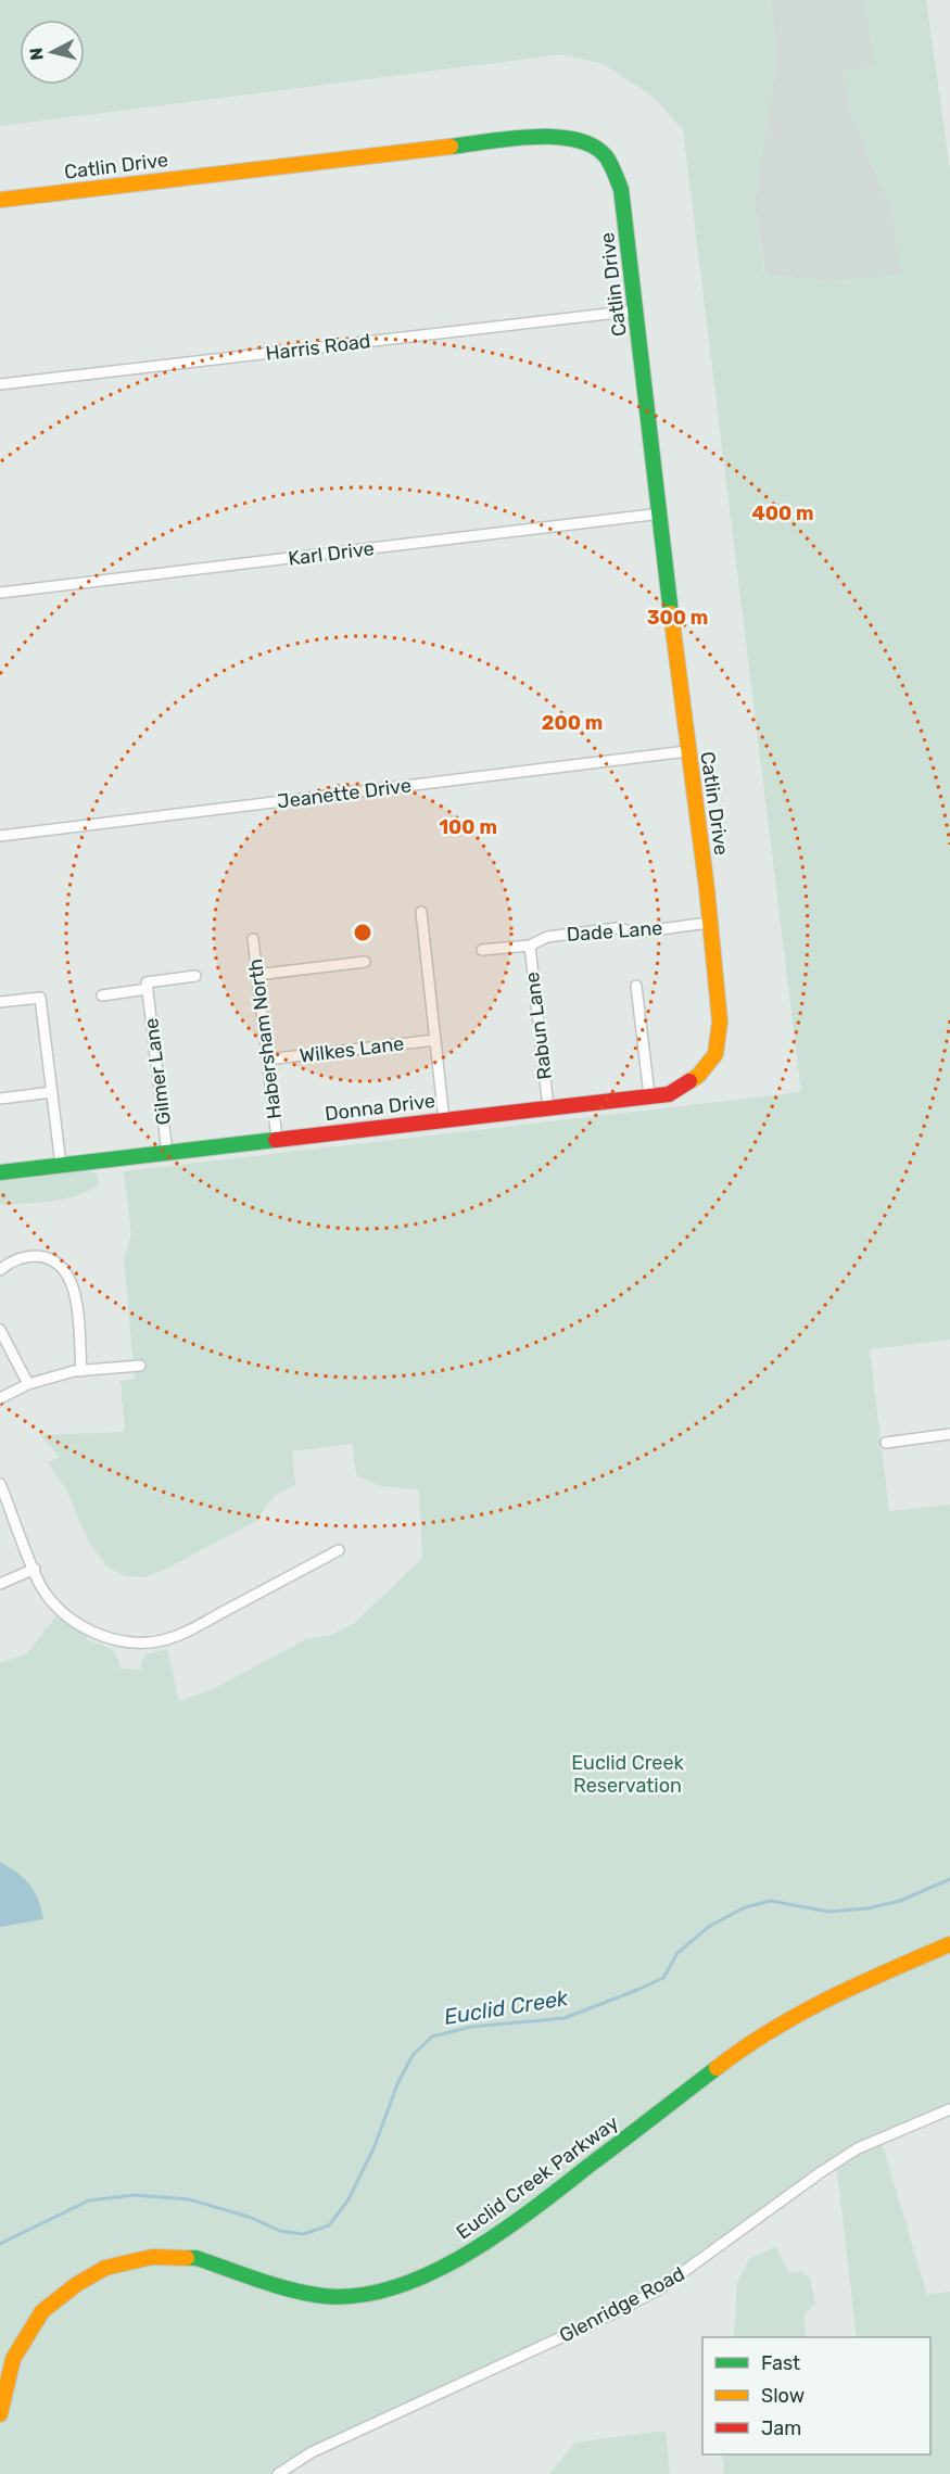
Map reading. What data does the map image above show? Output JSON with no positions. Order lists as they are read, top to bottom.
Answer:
{
  "streets": {
    "street": [
      "Catlin Drive",
      "Harris Road",
      "Karl Drive",
      "Jeanette Drive",
      "Dade Lane",
      "Rabun Lane",
      "Habersham North",
      "Wilkes Lane",
      "Gilmer Lane",
      "Donna Drive",
      "Euclid Creek Parkway",
      "Glenridge Road"
    ]
  },
  "crossings": [
    ["Catlin Drive", "Harris Road"],
    ["Catlin Drive", "Karl Drive"],
    ["Catlin Drive", "Jeanette Drive"],
    ["Catlin Drive", "Dade Lane"],
    ["Catlin Drive", "Donna Drive"],
    ["Dade Lane", "Rabun Lane"],
    ["Rabun Lane", "Donna Drive"],
    ["Habersham North", "Wilkes Lane"],
    ["Habersham North", "Donna Drive"],
    ["Gilmer Lane", "Donna Drive"]
  ],
  "water": ["Euclid Creek"],
  "parks": ["Euclid Creek Reservation"],
  "legend": ["Fast", "Slow", "Jam"],
  "north": "left",
  "rings": [
    "400 m",
    "300 m",
    "200 m",
    "100 m"
  ]
}
